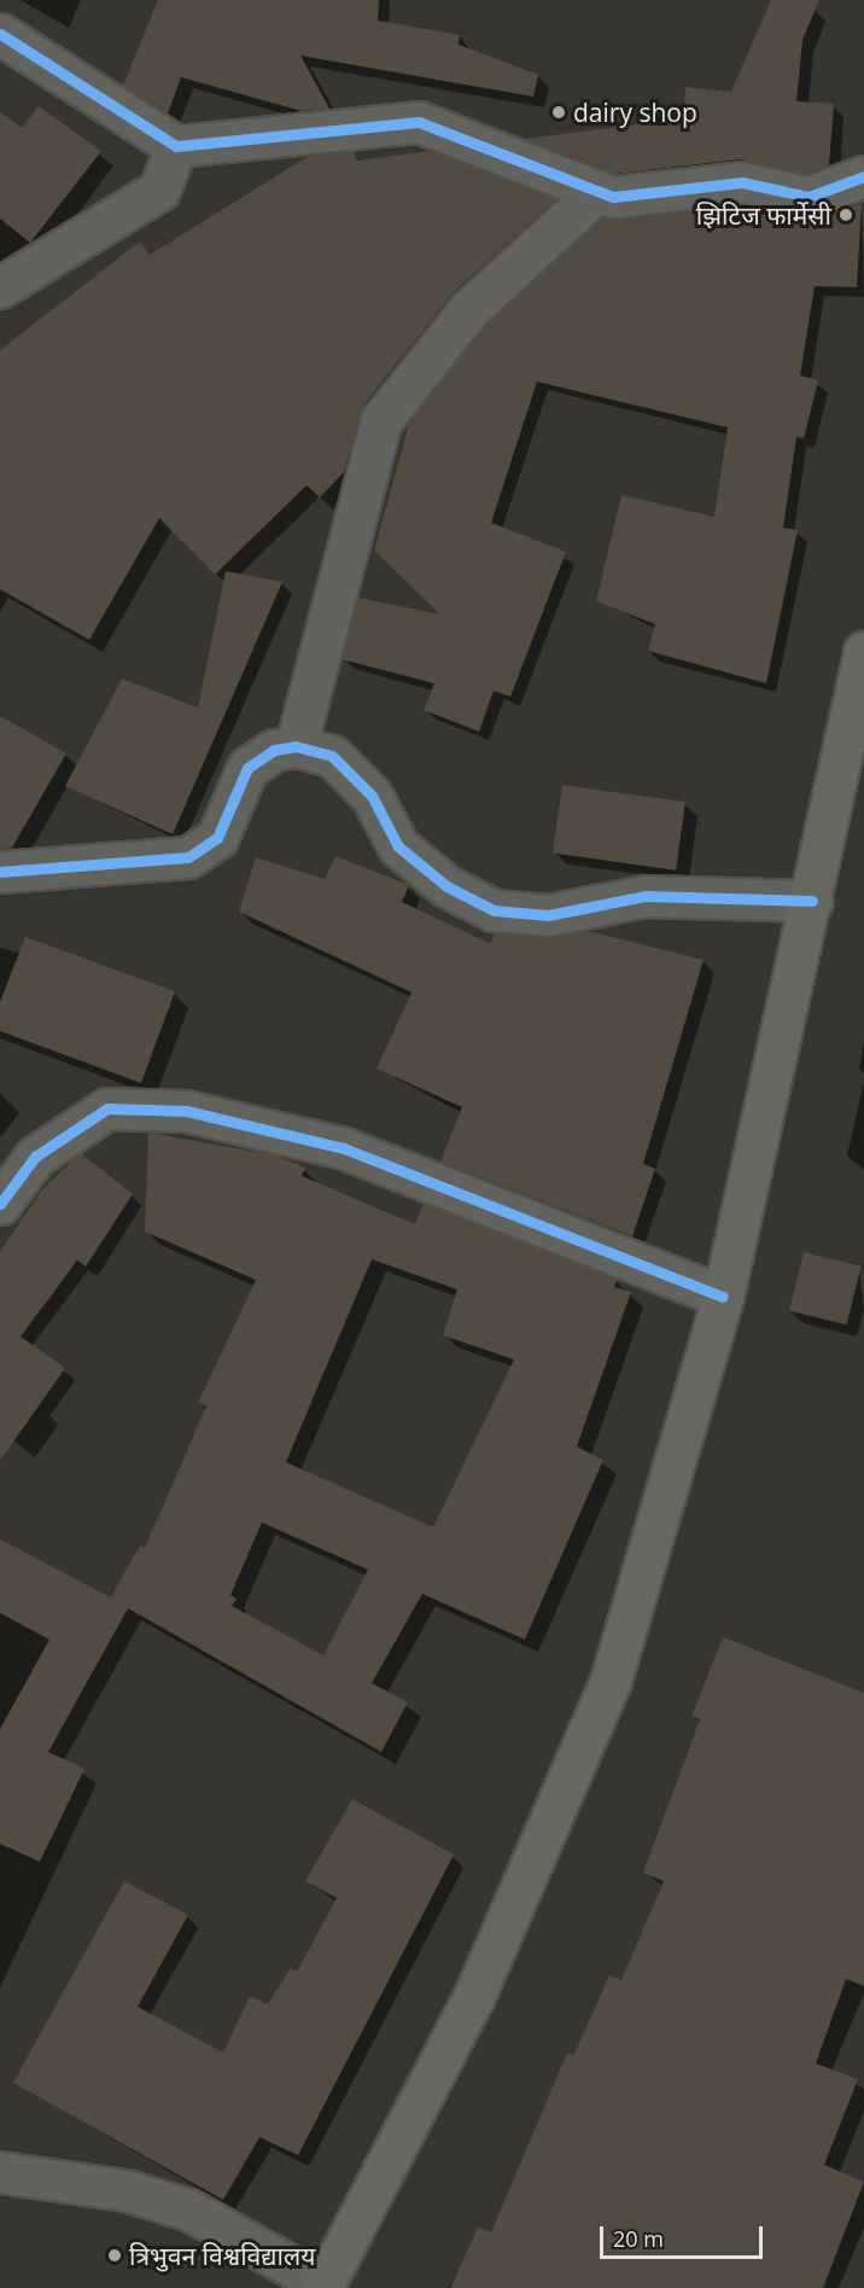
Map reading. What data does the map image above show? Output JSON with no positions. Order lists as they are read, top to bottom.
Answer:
{
  "places": ["dairy shop", "झिटिज फार्मेसी", "त्रिभुवन विश्वविद्यालय"],
  "scale_bar": "20 m"
}
